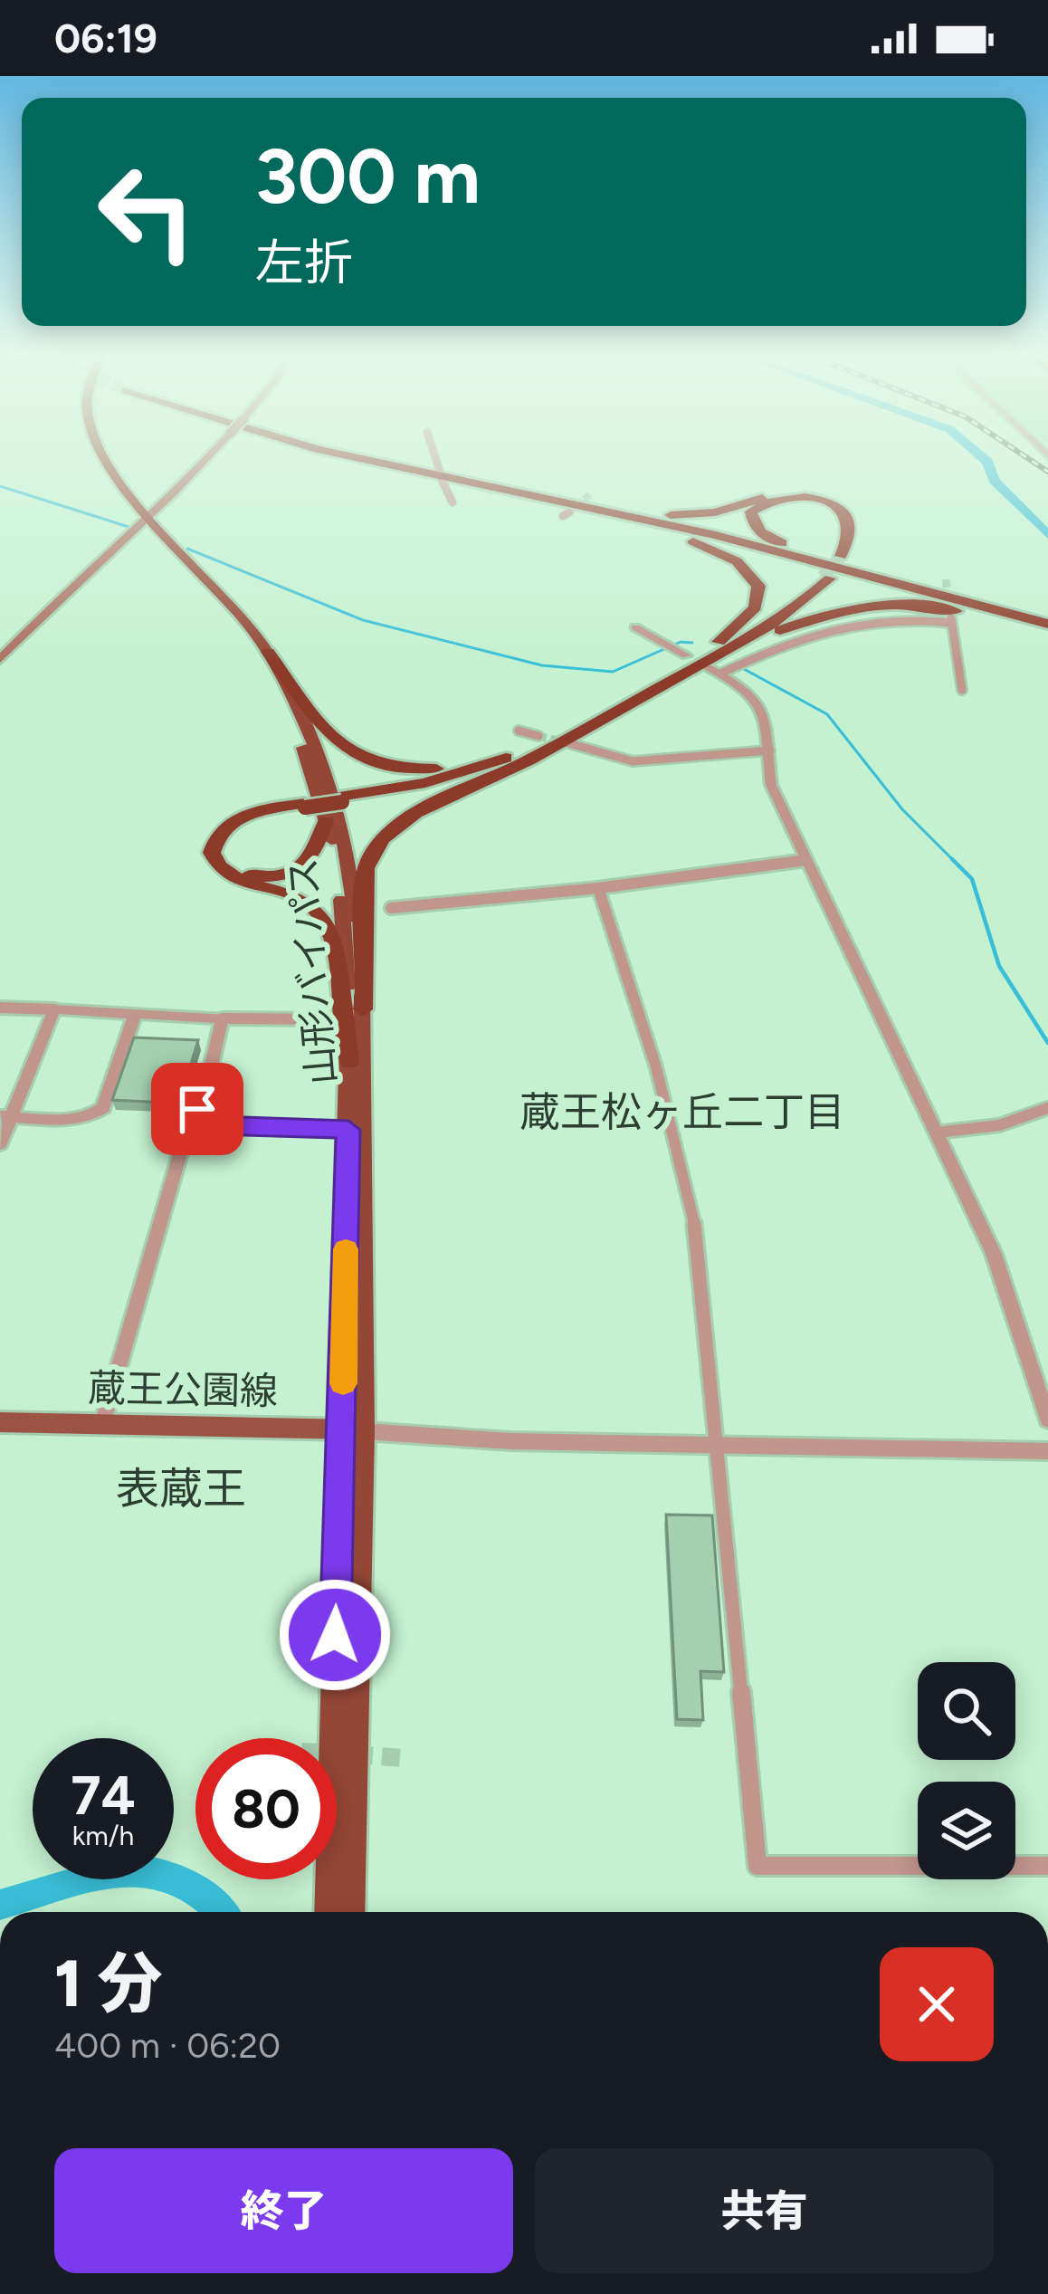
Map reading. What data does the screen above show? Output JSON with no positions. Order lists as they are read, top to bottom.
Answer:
{
  "streets": {
    "highway": ["山形バイパス"],
    "main road": ["蔵王公園線"]
  },
  "crossings": [
    ["山形バイパス", "蔵王公園線"]
  ],
  "districts": ["蔵王松ヶ丘二丁目", "表蔵王"],
  "page": {
    "status": "06:19",
    "turn": ["300 m", "左折"],
    "speed": "74 km/h",
    "limit": "80",
    "heading": ["1 分", "400 m · 06:20"],
    "buttons": ["終了", "共有"]
  }
}
